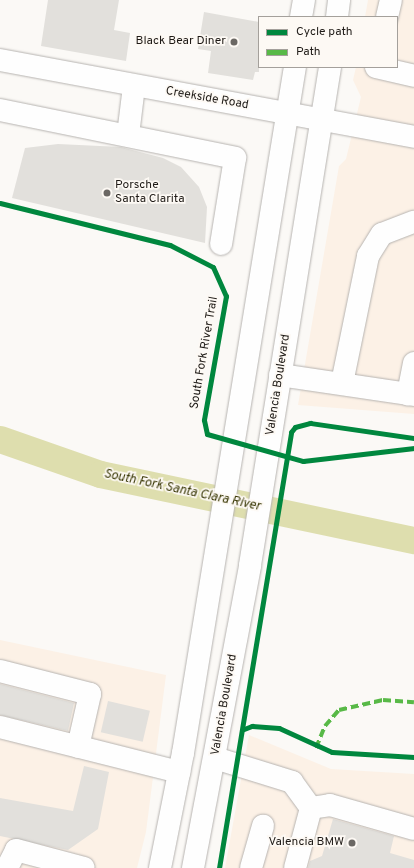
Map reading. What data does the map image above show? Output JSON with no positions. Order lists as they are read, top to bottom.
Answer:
{
  "streets": {
    "main road": ["Creekside Road", "Valencia Boulevard"],
    "cycle path": ["South Fork River Trail"]
  },
  "crossings": [
    ["Creekside Road", "Valencia Boulevard"]
  ],
  "water": ["South Fork Santa Clara River"],
  "places": ["Black Bear Diner", "Porsche Santa Clarita", "Valencia BMW"],
  "legend": ["Cycle path", "Path"]
}
